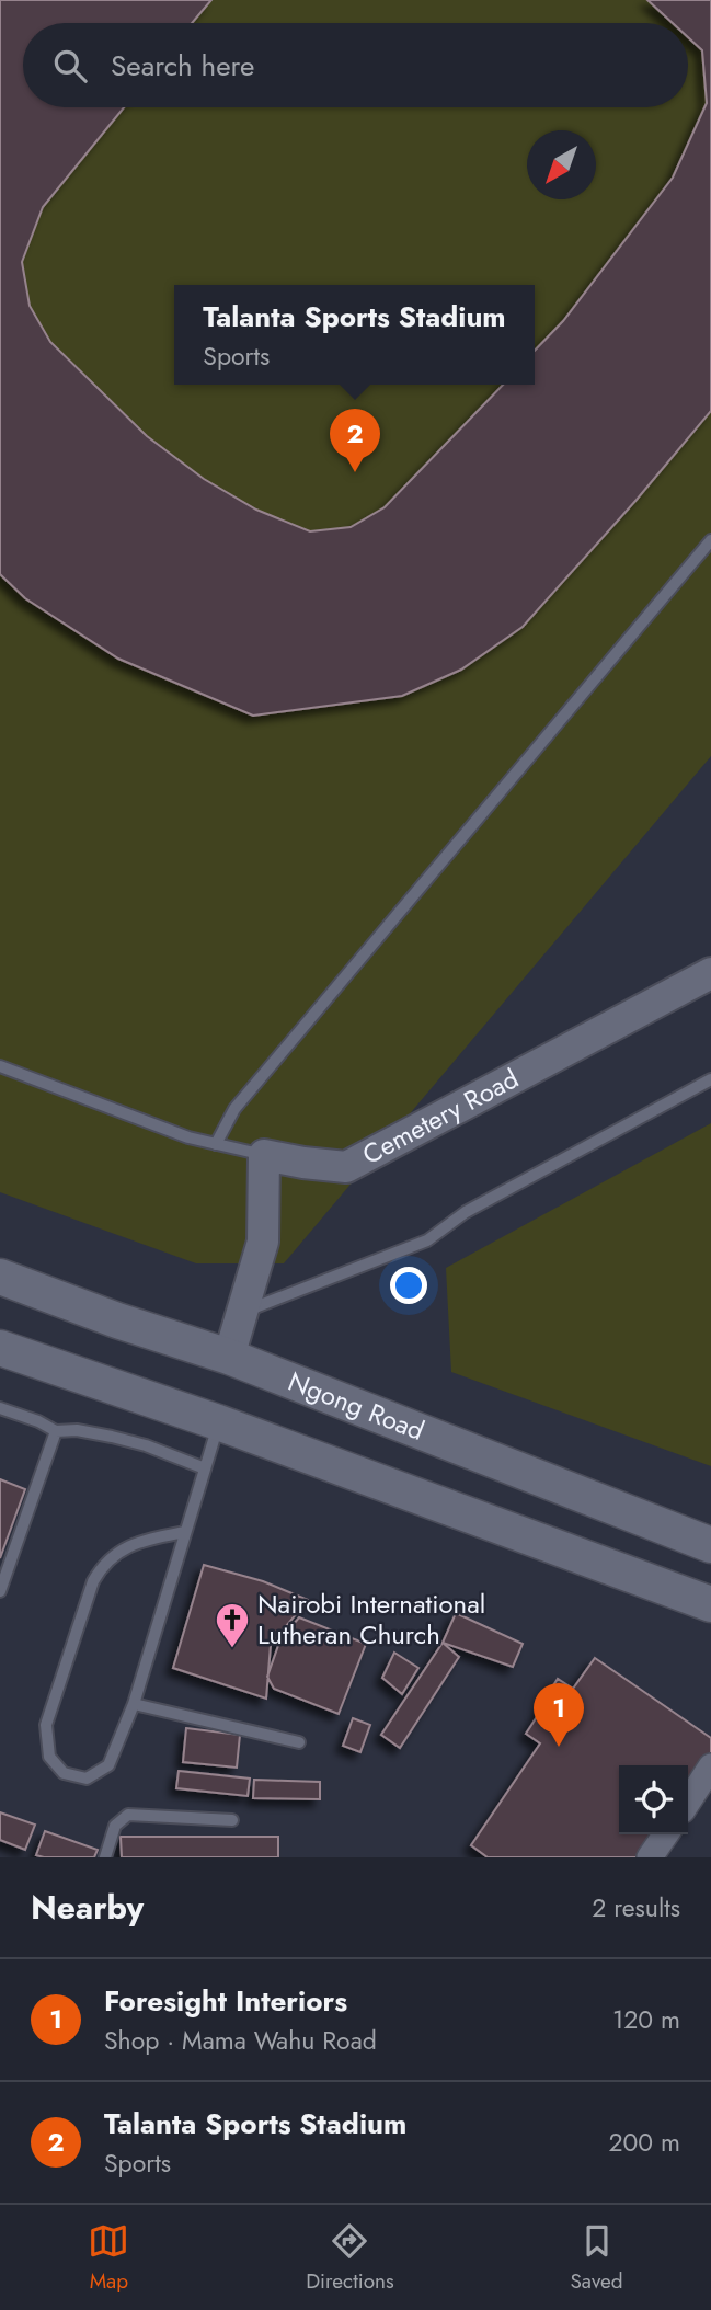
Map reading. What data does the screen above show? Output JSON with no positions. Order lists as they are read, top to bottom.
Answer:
{
  "streets": {
    "main road": ["Ngong Road"],
    "street": ["Cemetery Road"]
  },
  "places": {
    "church": ["Nairobi International Lutheran Church"]
  },
  "north": "bottom left",
  "page": {
    "search": "Search here",
    "popup": ["Talanta Sports Stadium", "Sports"],
    "pins": ["2", "1"],
    "heading": ["Nearby", "2 results"],
    "list": [
      {
        "mark": "1",
        "name": "Foresight Interiors",
        "note": "Shop · Mama Wahu Road",
        "value": "120 m"
      },
      {
        "mark": "2",
        "name": "Talanta Sports Stadium",
        "note": "Sports",
        "value": "200 m"
      }
    ],
    "nav": ["Map", "Directions", "Saved"]
  }
}
